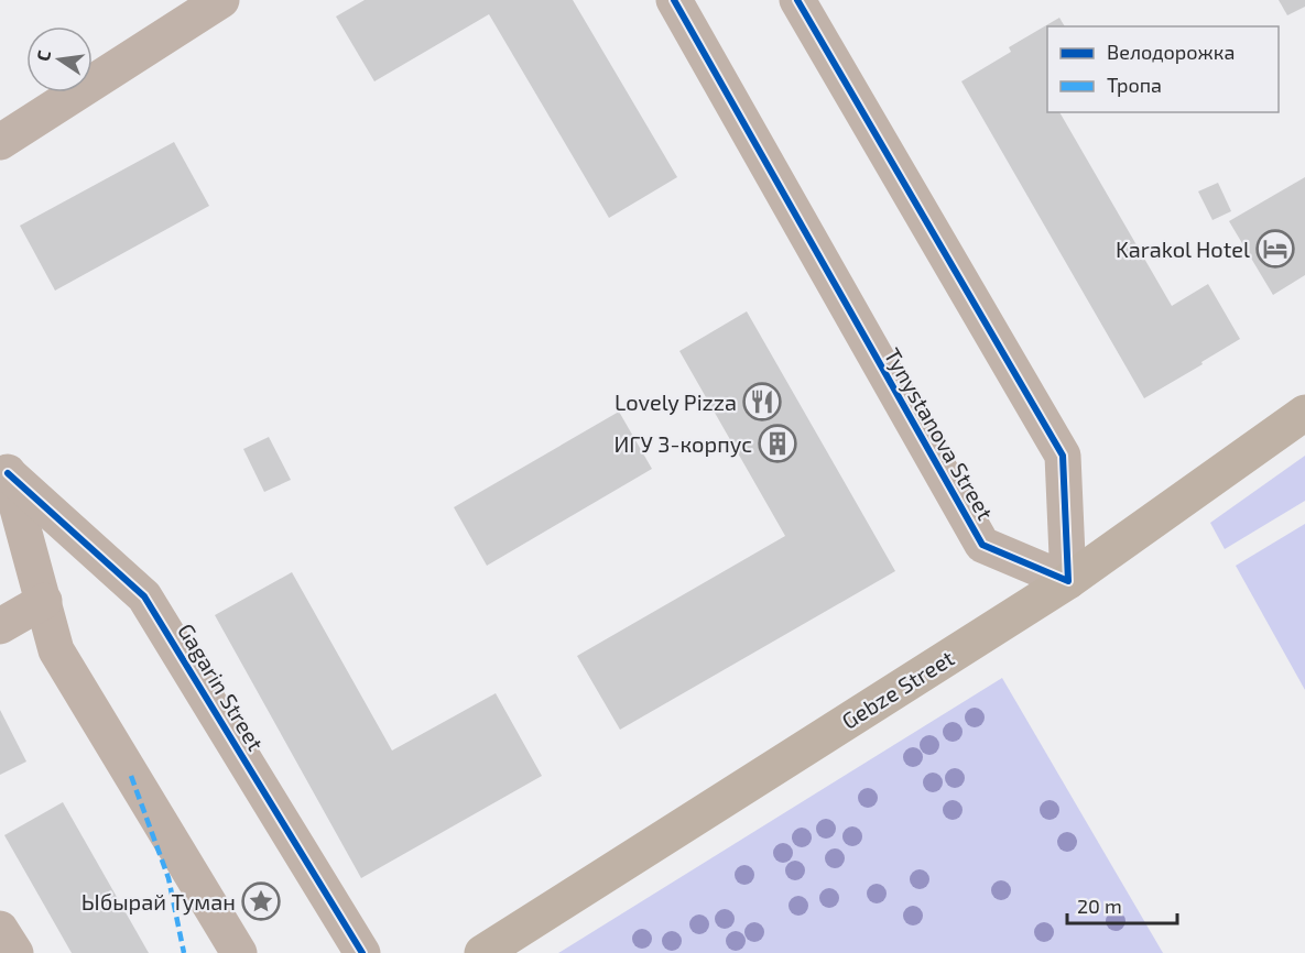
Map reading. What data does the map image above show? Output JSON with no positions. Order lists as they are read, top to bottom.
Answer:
{
  "streets": {
    "main road": ["Gebze Street"],
    "street": ["Tynystanova Street", "Gagarin Street"]
  },
  "crossings": [
    ["Tynystanova Street", "Gebze Street"]
  ],
  "places": {
    "hotel": ["Karakol Hotel"],
    "restaurant": ["Lovely Pizza"],
    "building": ["ИГУ 3-корпус"],
    "place": ["Ыбырай Туман"]
  },
  "legend": ["Велодорожка", "Тропа"],
  "scale_bar": "20 m",
  "north": "left"
}
